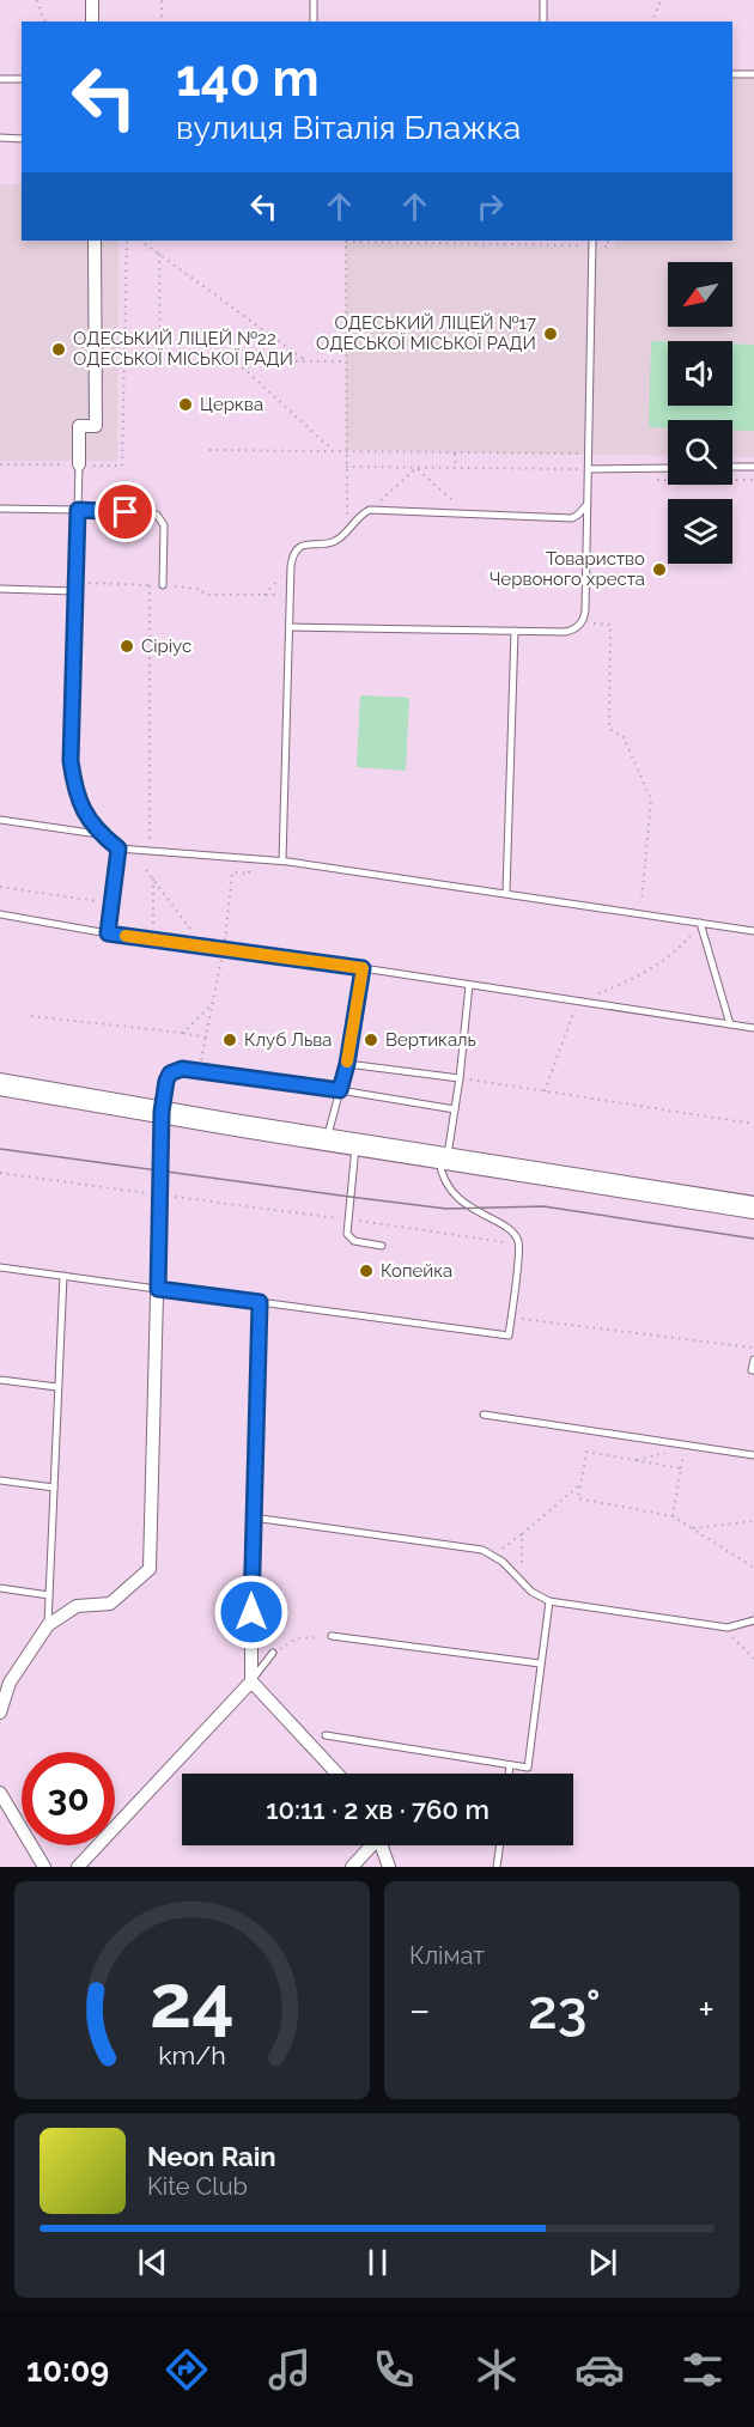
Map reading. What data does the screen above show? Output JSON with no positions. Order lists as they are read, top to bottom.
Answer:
{
  "places": [
    "ОДЕСЬКИЙ ЛІЦЕЙ №17 ОДЕСЬКОЇ МІСЬКОЇ РАДИ",
    "ОДЕСЬКИЙ ЛІЦЕЙ №22 ОДЕСЬКОЇ МІСЬКОЇ РАДИ",
    "Церква",
    "Товариство Червоного хреста",
    "Сіріус",
    "Клуб Льва",
    "Вертикаль",
    "Копейка"
  ],
  "north": "bottom left",
  "page": {
    "turn": ["140 m", "вулиця Віталія Блажка"],
    "limit": "30",
    "trip": "10:11 · 2 хв · 760 m",
    "tile": "Клімат",
    "heat": ["−", "23°", "+"],
    "song": ["Neon Rain", "Kite Club"],
    "tabs": "10:09",
    "gauge": ["24", "km/h"]
  }
}
